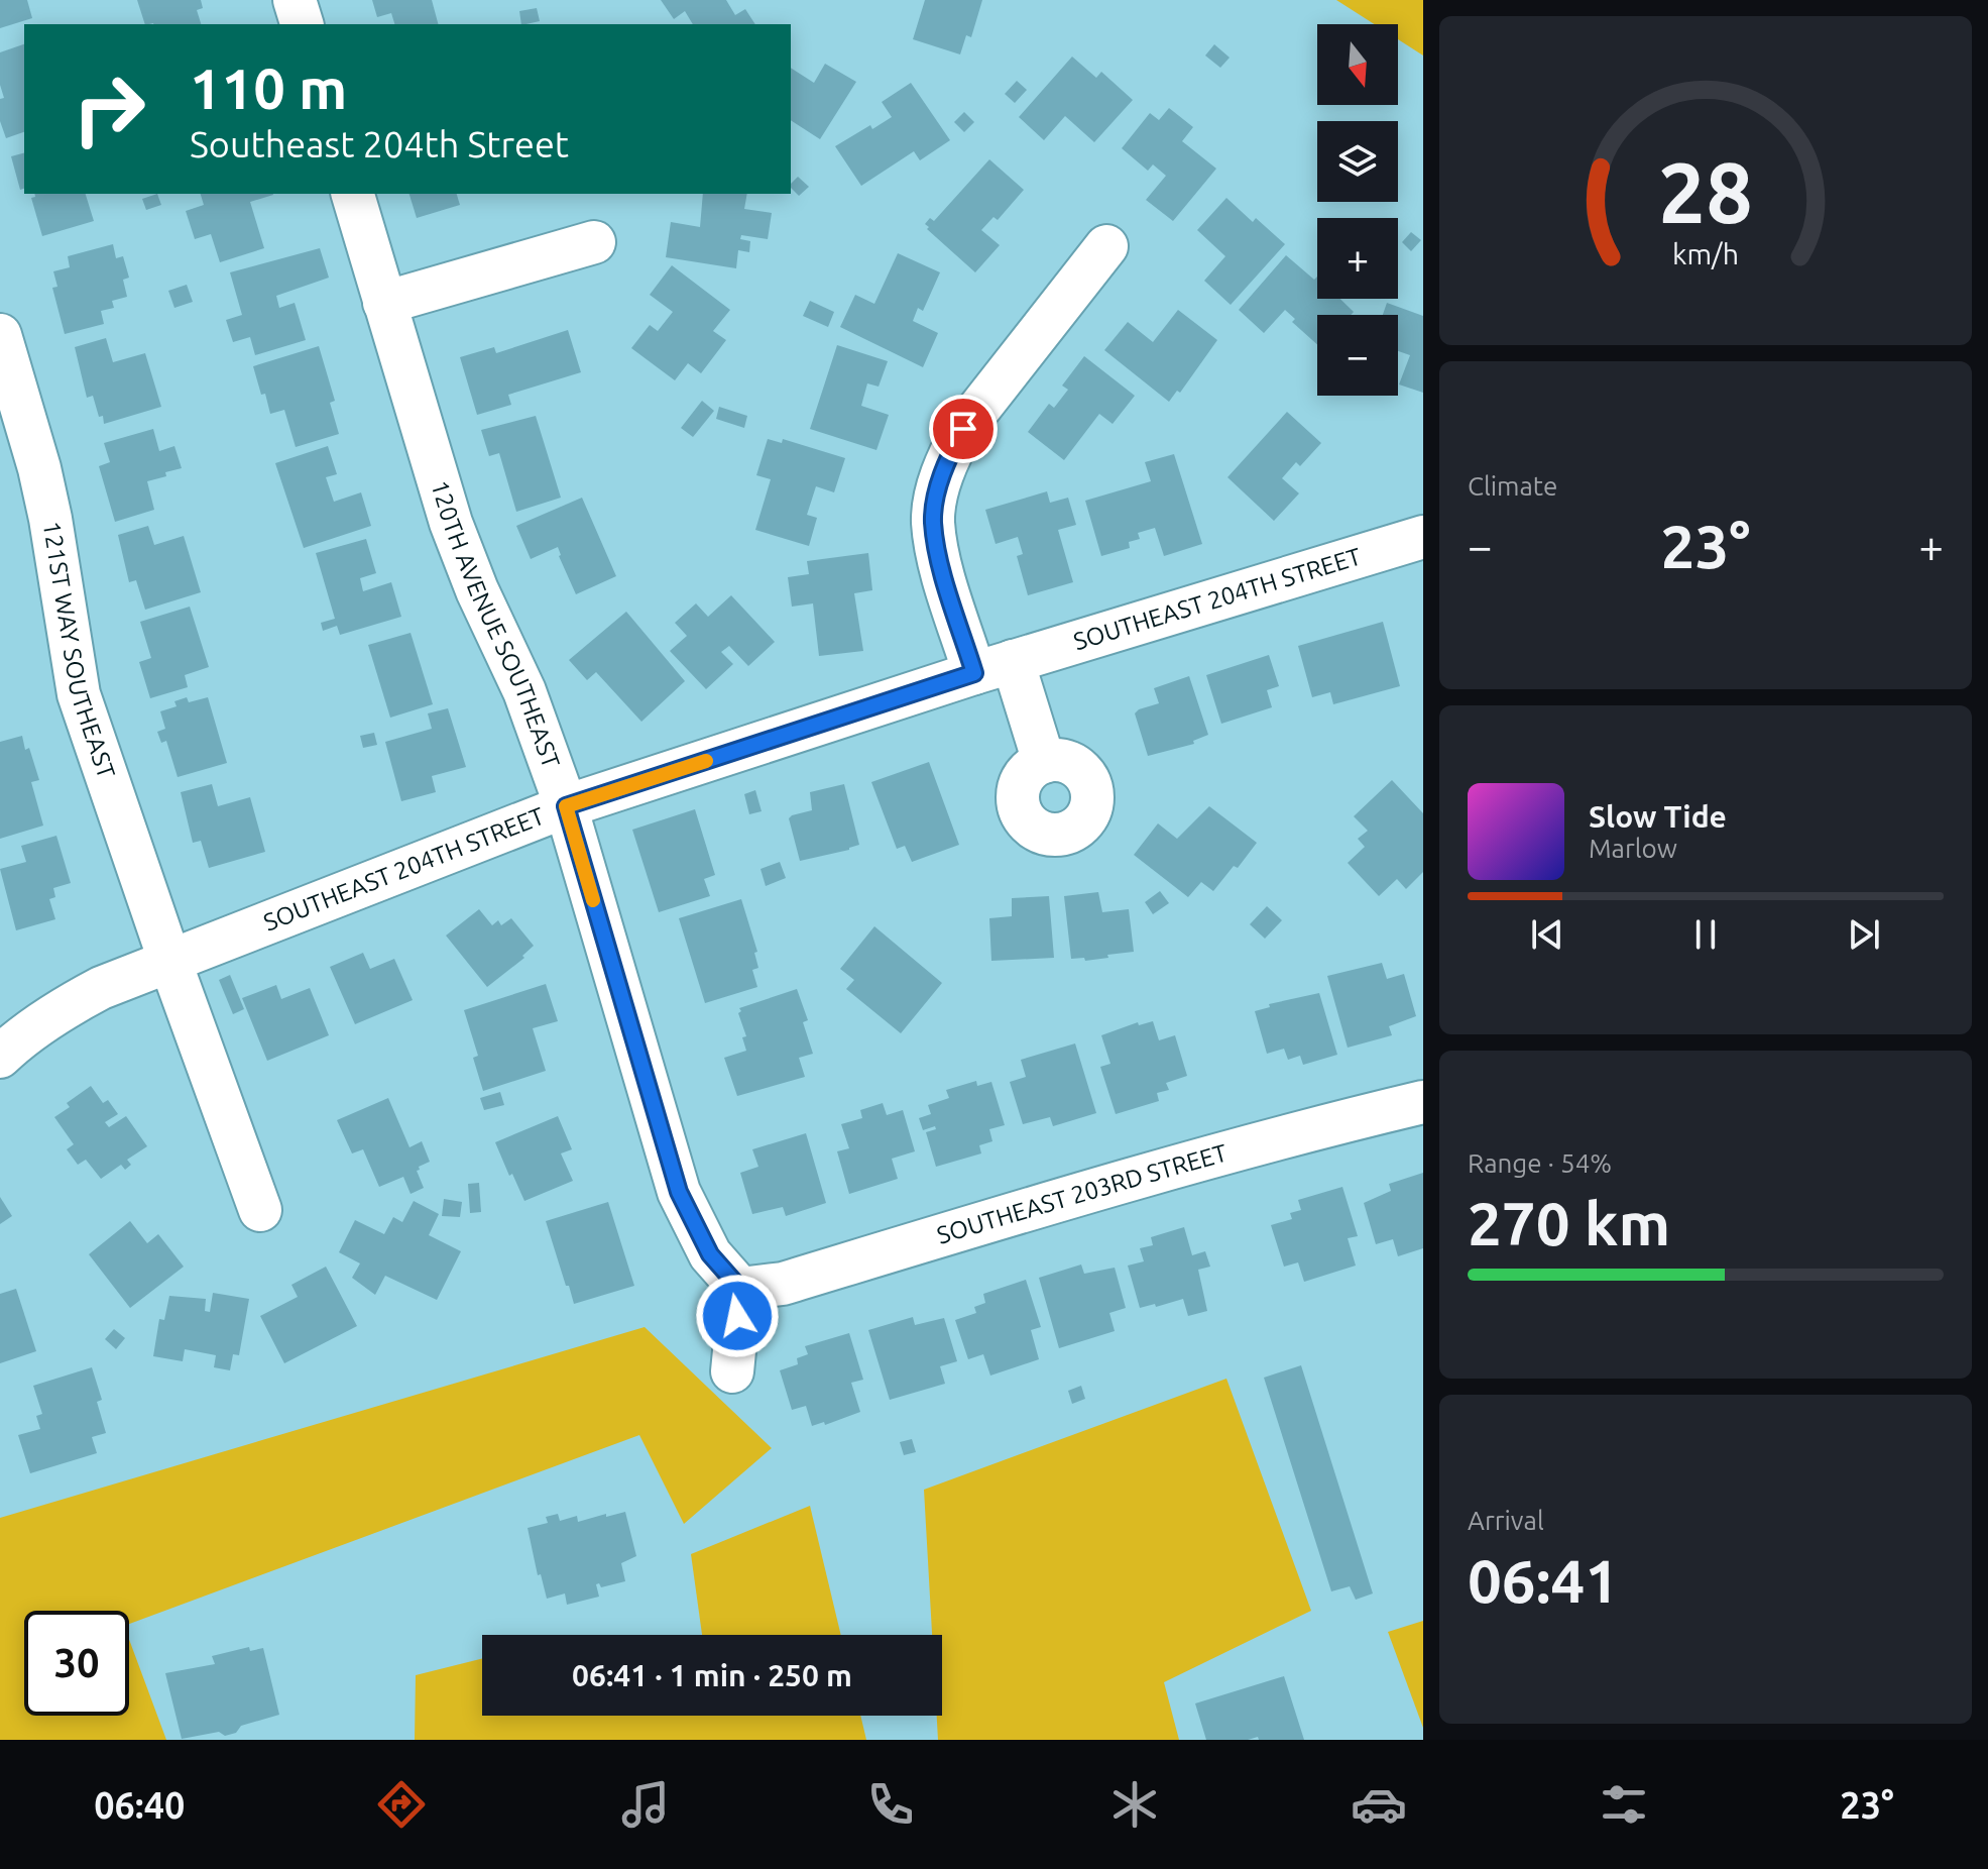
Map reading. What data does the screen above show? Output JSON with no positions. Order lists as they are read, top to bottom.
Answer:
{
  "streets": {
    "street": [
      "SOUTHEAST 204TH STREET",
      "120TH AVENUE SOUTHEAST",
      "121ST WAY SOUTHEAST",
      "SOUTHEAST 203RD STREET"
    ]
  },
  "crossings": [
    ["SOUTHEAST 204TH STREET", "120TH AVENUE SOUTHEAST"],
    ["SOUTHEAST 204TH STREET", "121ST WAY SOUTHEAST"],
    ["120TH AVENUE SOUTHEAST", "SOUTHEAST 203RD STREET"]
  ],
  "north": "bottom",
  "page": {
    "map_buttons": ["+", "−"],
    "turn": ["110 m", "Southeast 204th Street"],
    "tile": [
      "Climate",
      ["Range · 54%", "270 km"],
      ["Arrival", "06:41"]
    ],
    "heat": ["−", "23°", "+"],
    "song": ["Slow Tide", "Marlow"],
    "limit": "30",
    "trip": "06:41 · 1 min · 250 m",
    "tabs": ["06:40", "23°"],
    "gauge": ["28", "km/h"]
  }
}
